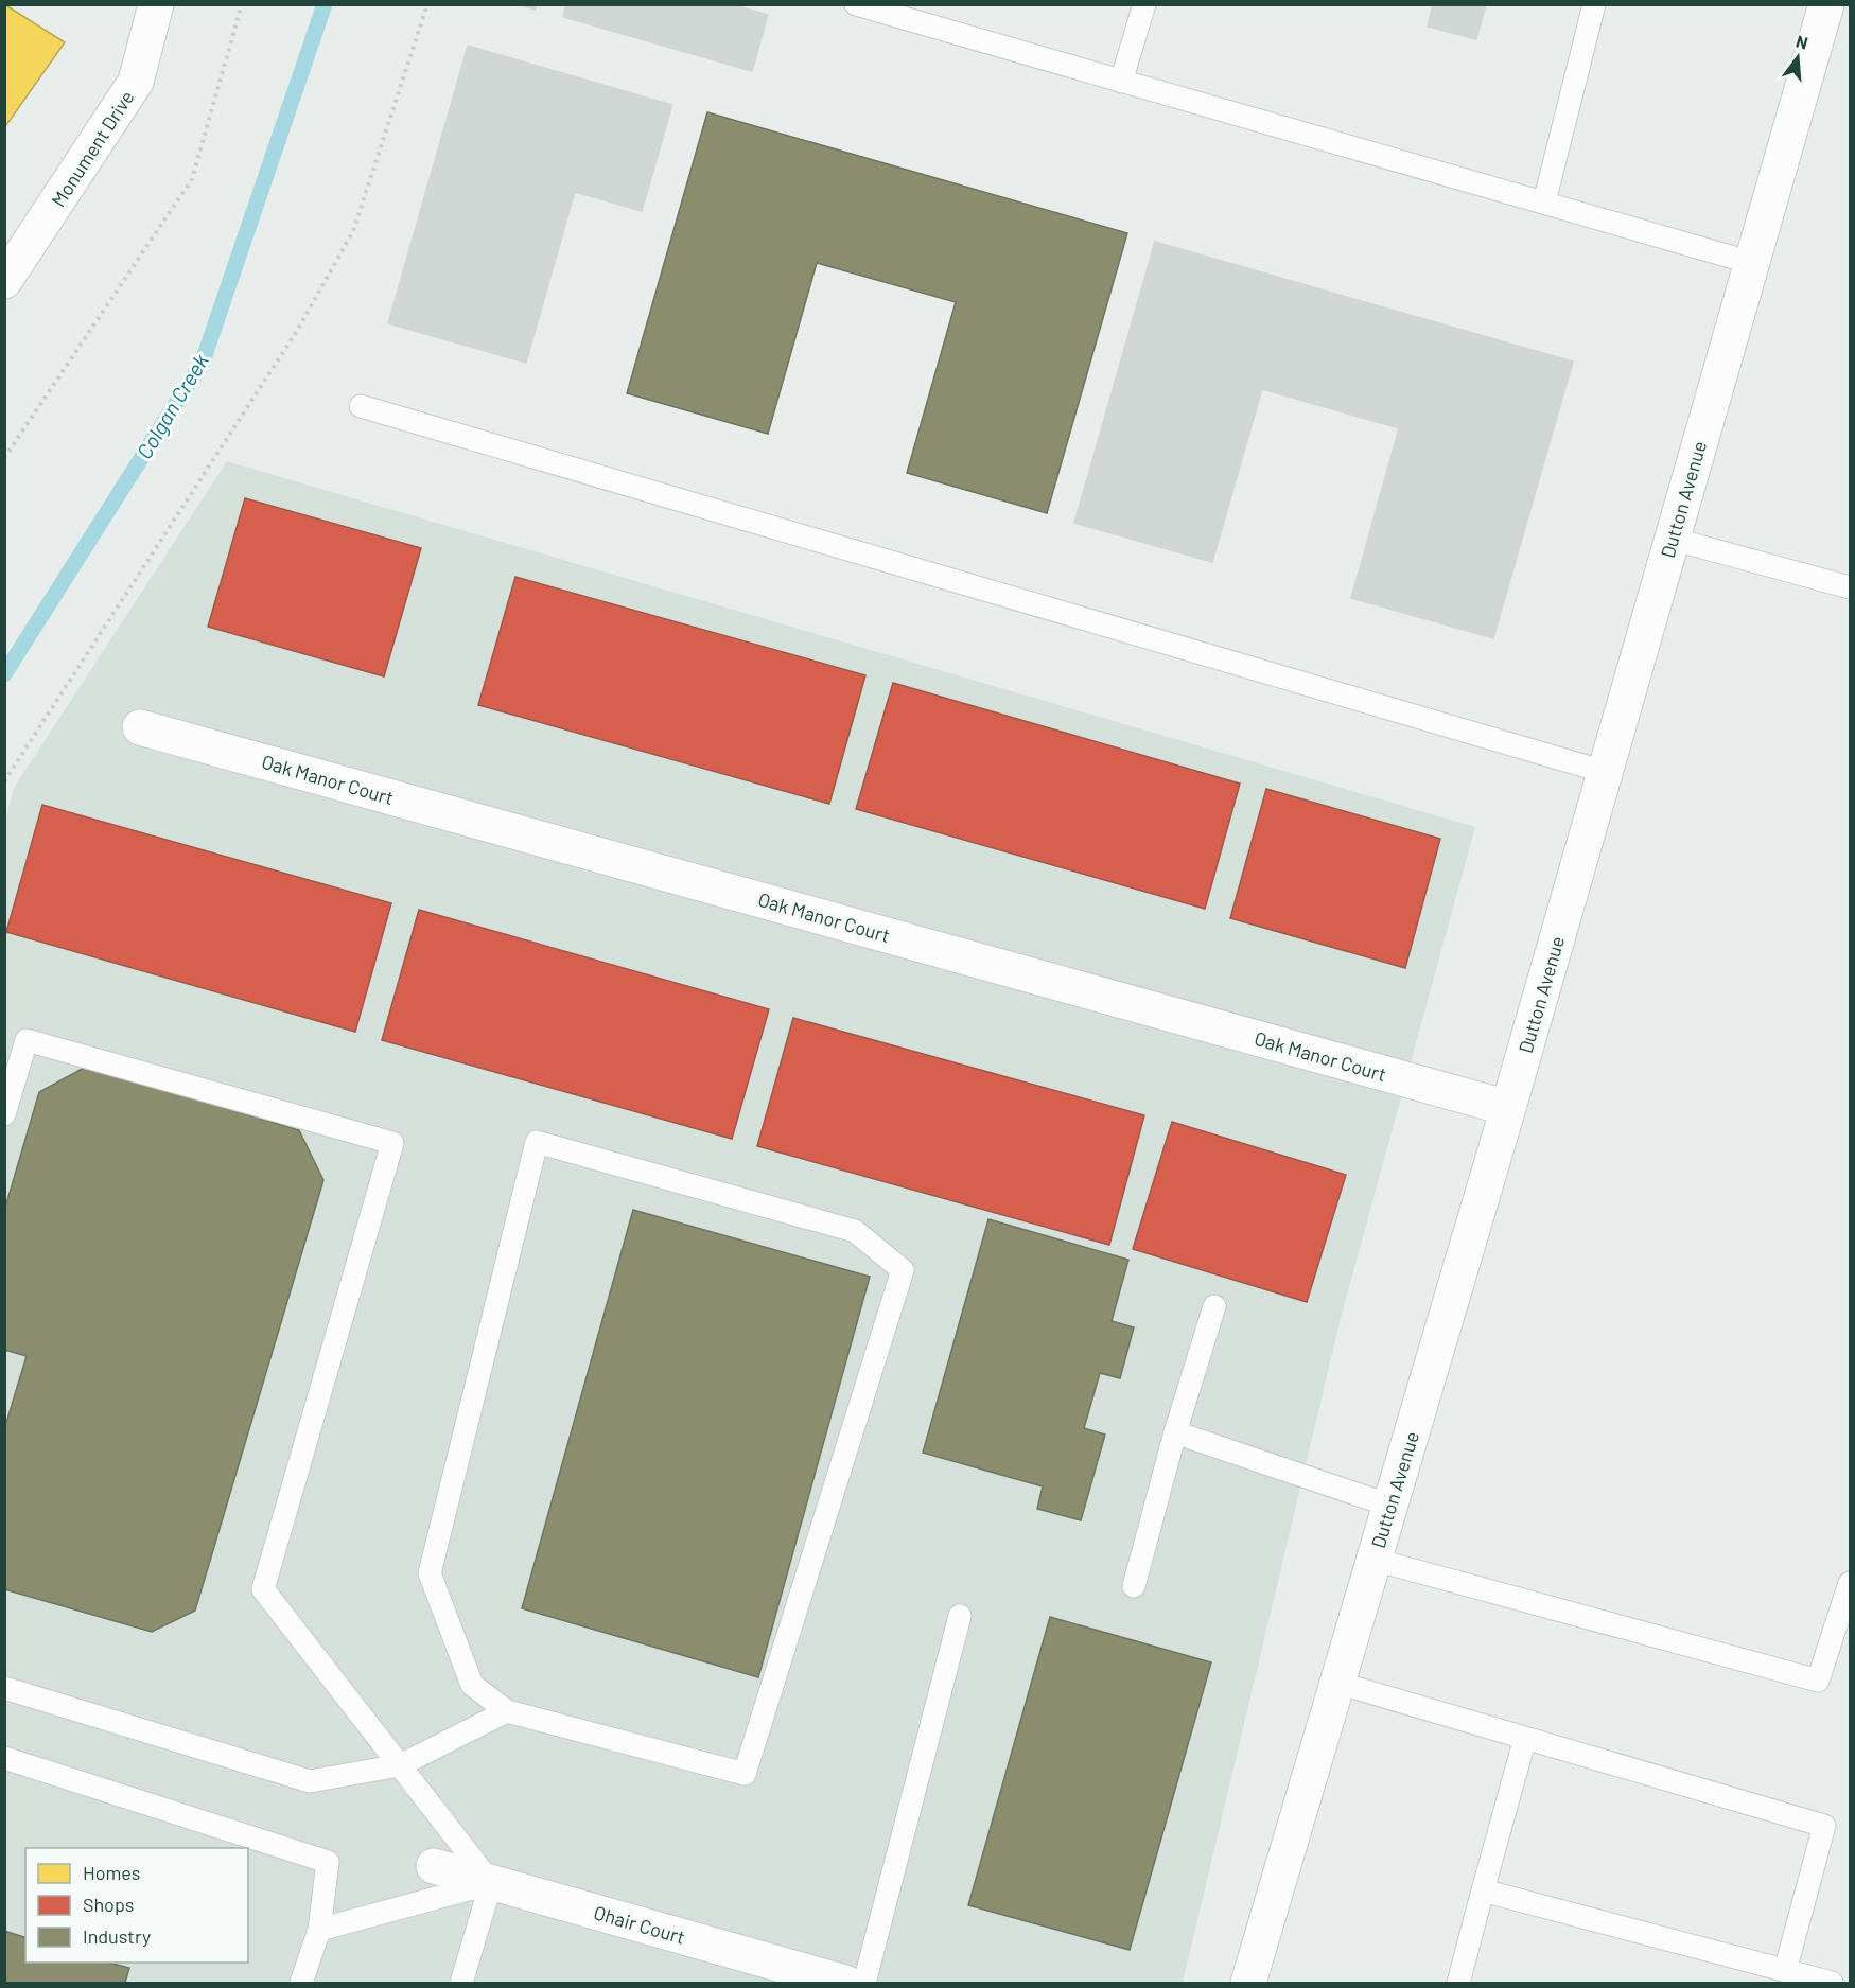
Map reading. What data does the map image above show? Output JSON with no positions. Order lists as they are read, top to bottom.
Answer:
{
  "streets": {
    "street": [
      "Monument Drive",
      "Dutton Avenue",
      "Oak Manor Court",
      "Ohair Court"
    ]
  },
  "crossings": [
    ["Dutton Avenue", "Oak Manor Court"]
  ],
  "water": ["Colgan Creek"],
  "legend": ["Homes", "Shops", "Industry"],
  "north": "top"
}
